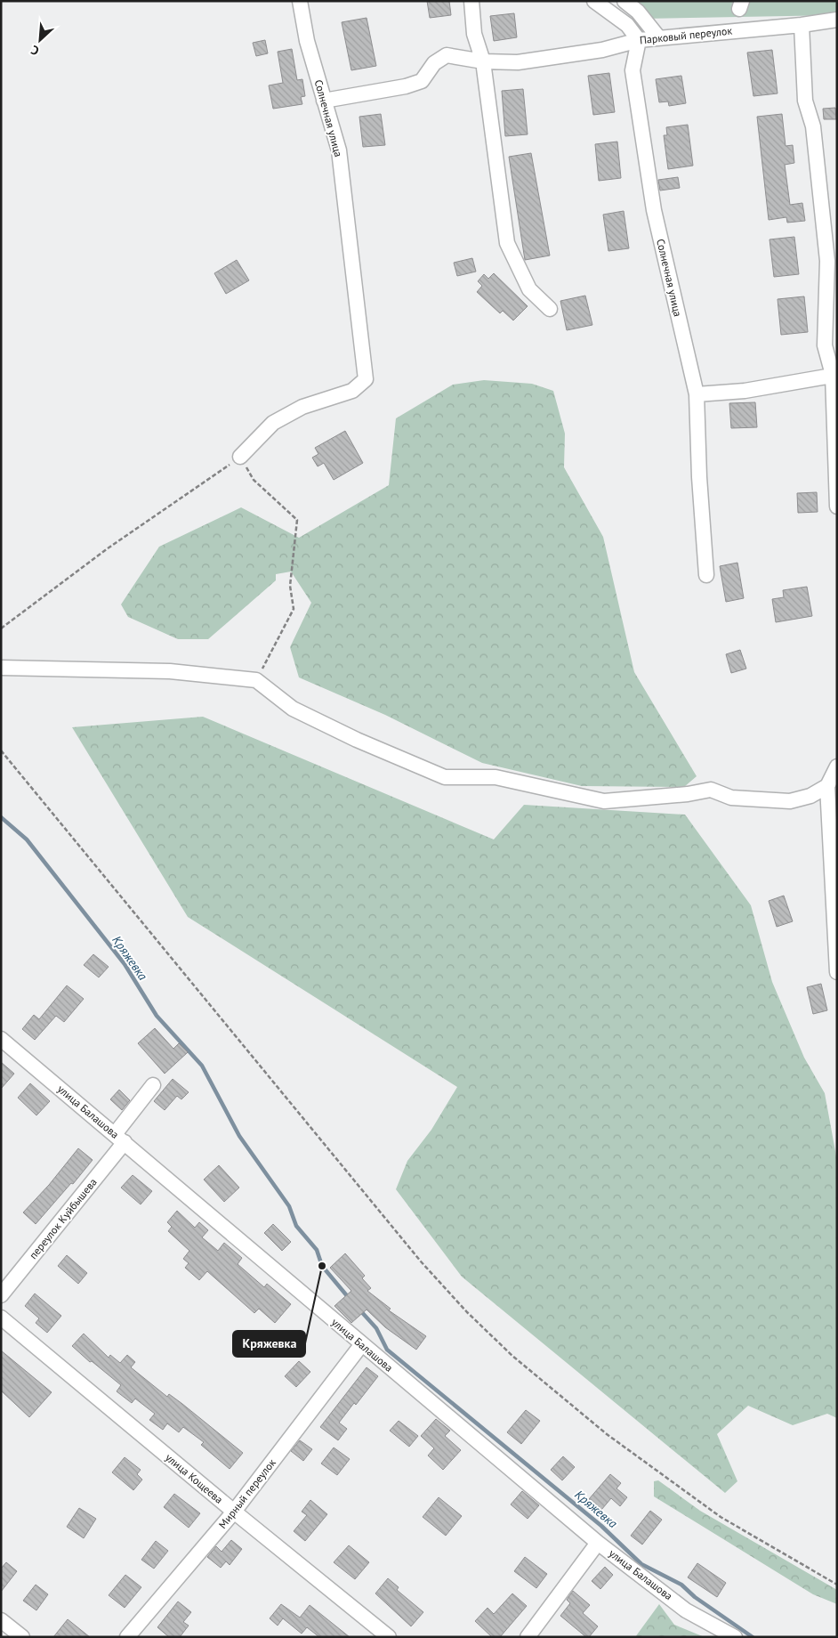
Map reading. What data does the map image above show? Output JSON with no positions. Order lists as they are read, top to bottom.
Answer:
{
  "streets": {
    "street": [
      "Парковый переулок",
      "Солнечная улица",
      "улица Балашова",
      "переулок Куйбышева",
      "улица Кощеева",
      "Мирный переулок"
    ]
  },
  "crossings": [
    ["Парковый переулок", "Солнечная улица"],
    ["улица Балашова", "переулок Куйбышева"],
    ["улица Балашова", "Мирный переулок"],
    ["улица Кощеева", "Мирный переулок"]
  ],
  "water": ["Кряжевка"],
  "places": ["Кряжевка"],
  "north": "bottom left"
}
